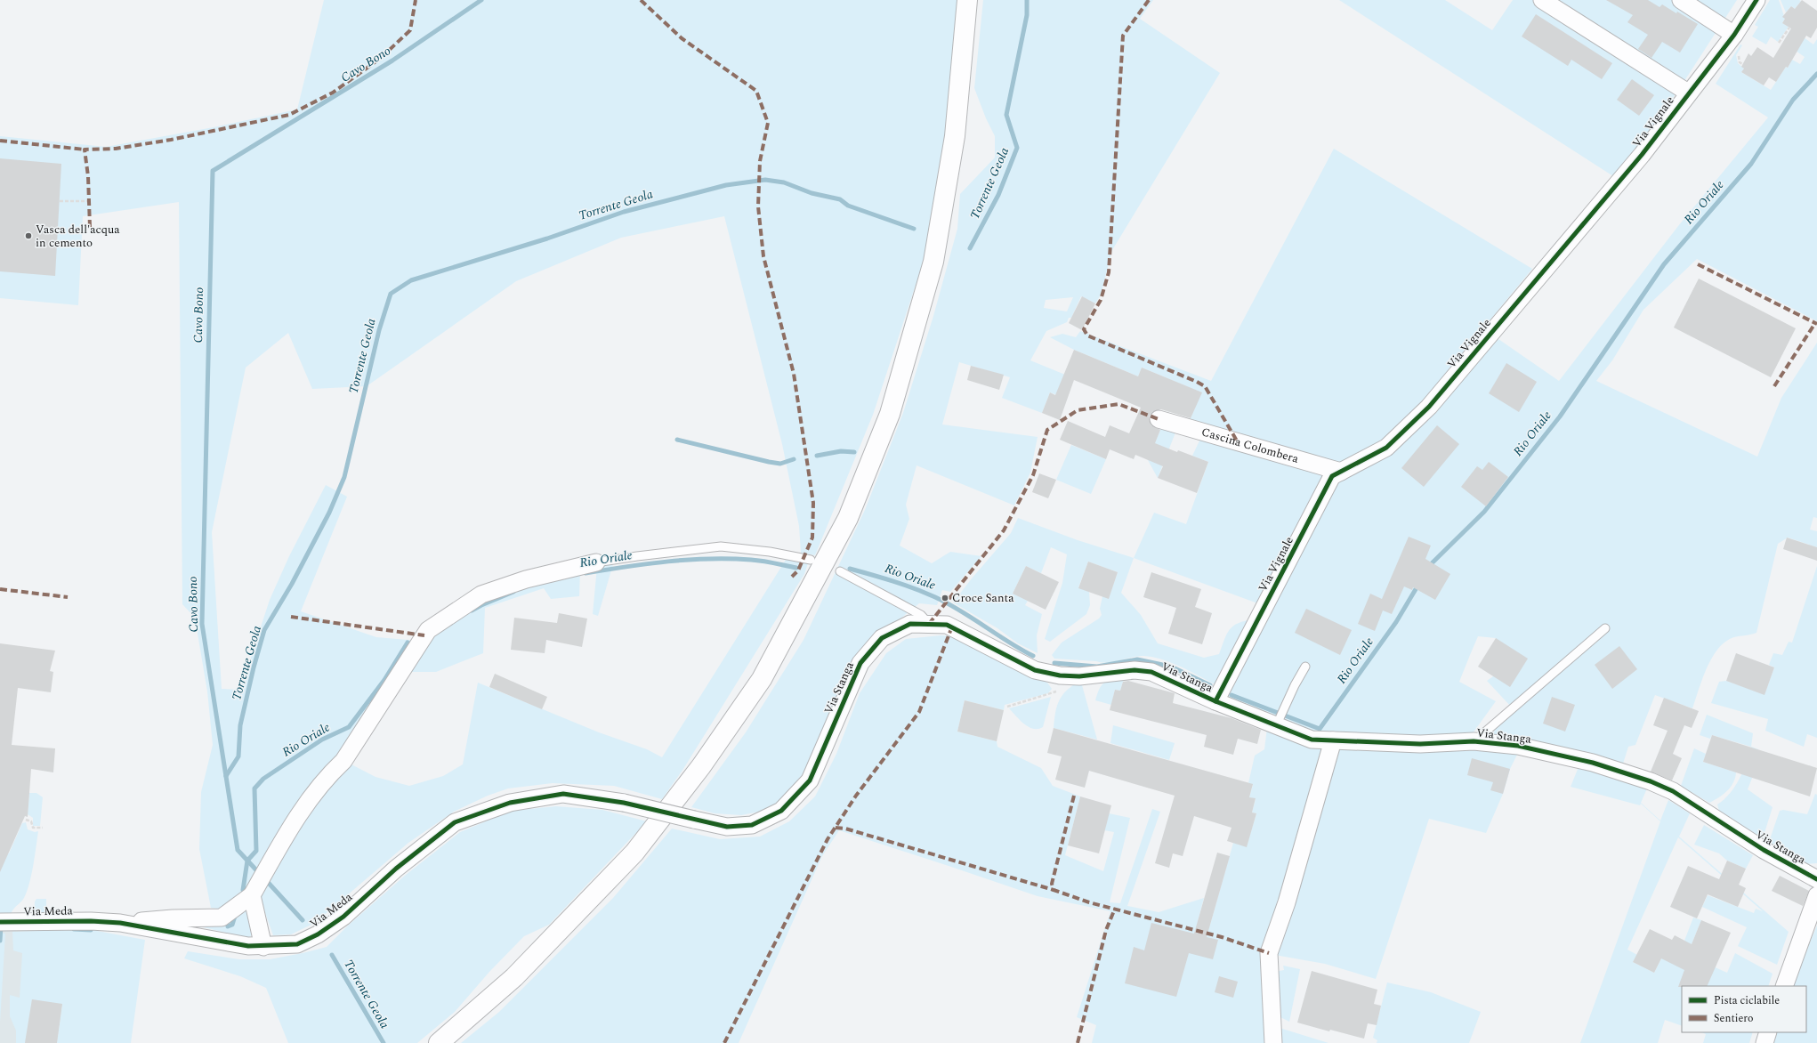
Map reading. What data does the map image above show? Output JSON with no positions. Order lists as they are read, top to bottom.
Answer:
{
  "streets": {
    "street": [
      "Via Vignale",
      "Cascina Colombera",
      "Via Stanga",
      "Via Meda"
    ]
  },
  "crossings": [
    ["Via Vignale", "Cascina Colombera"],
    ["Via Vignale", "Via Stanga"],
    ["Via Stanga", "Via Meda"]
  ],
  "water": ["Cavo Bono", "Torrente Geola", "Rio Oriale"],
  "places": ["Vasca dell'acqua in cemento", "Croce Santa"],
  "legend": ["Pista ciclabile", "Sentiero"]
}
